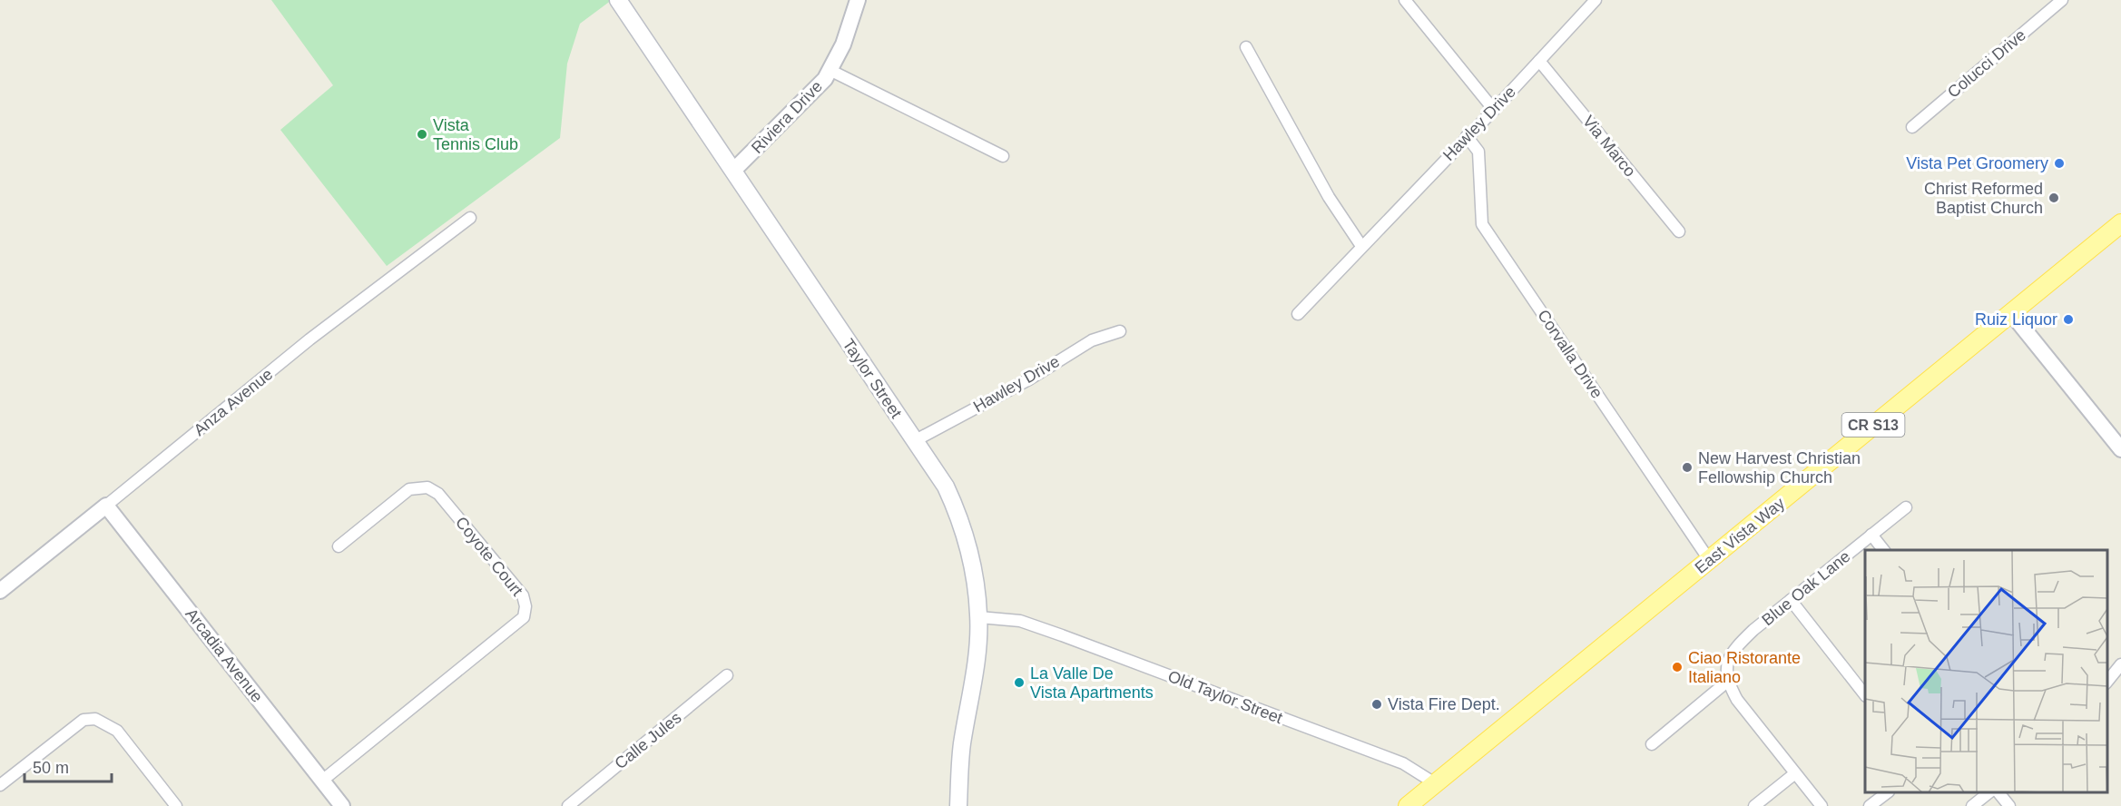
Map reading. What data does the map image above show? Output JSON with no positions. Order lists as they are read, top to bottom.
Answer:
{
  "streets": {
    "main road": ["Taylor Street", "CR S13", "East Vista Way"],
    "street": [
      "Colucci Drive",
      "Riviera Drive",
      "Hawley Drive",
      "Via Marco",
      "Corvalla Drive",
      "Anza Avenue",
      "Coyote Court",
      "Blue Oak Lane",
      "Arcadia Avenue",
      "Old Taylor Street",
      "Calle Jules"
    ]
  },
  "crossings": [
    ["Riviera Drive", "Taylor Street"],
    ["Hawley Drive", "Via Marco"],
    ["Hawley Drive", "Corvalla Drive"],
    ["Hawley Drive", "Taylor Street"],
    ["Corvalla Drive", "East Vista Way"],
    ["Taylor Street", "Old Taylor Street"],
    ["Anza Avenue", "Arcadia Avenue"],
    ["East Vista Way", "Old Taylor Street"],
    ["Coyote Court", "Arcadia Avenue"]
  ],
  "places": [
    "Vista Tennis Club",
    "Vista Pet Groomery",
    "Christ Reformed Baptist Church",
    "Ruiz Liquor",
    "New Harvest Christian Fellowship Church",
    "Ciao Ristorante Italiano",
    "La Valle De Vista Apartments",
    "Vista Fire Dept."
  ],
  "scale_bar": "50 m"
}
